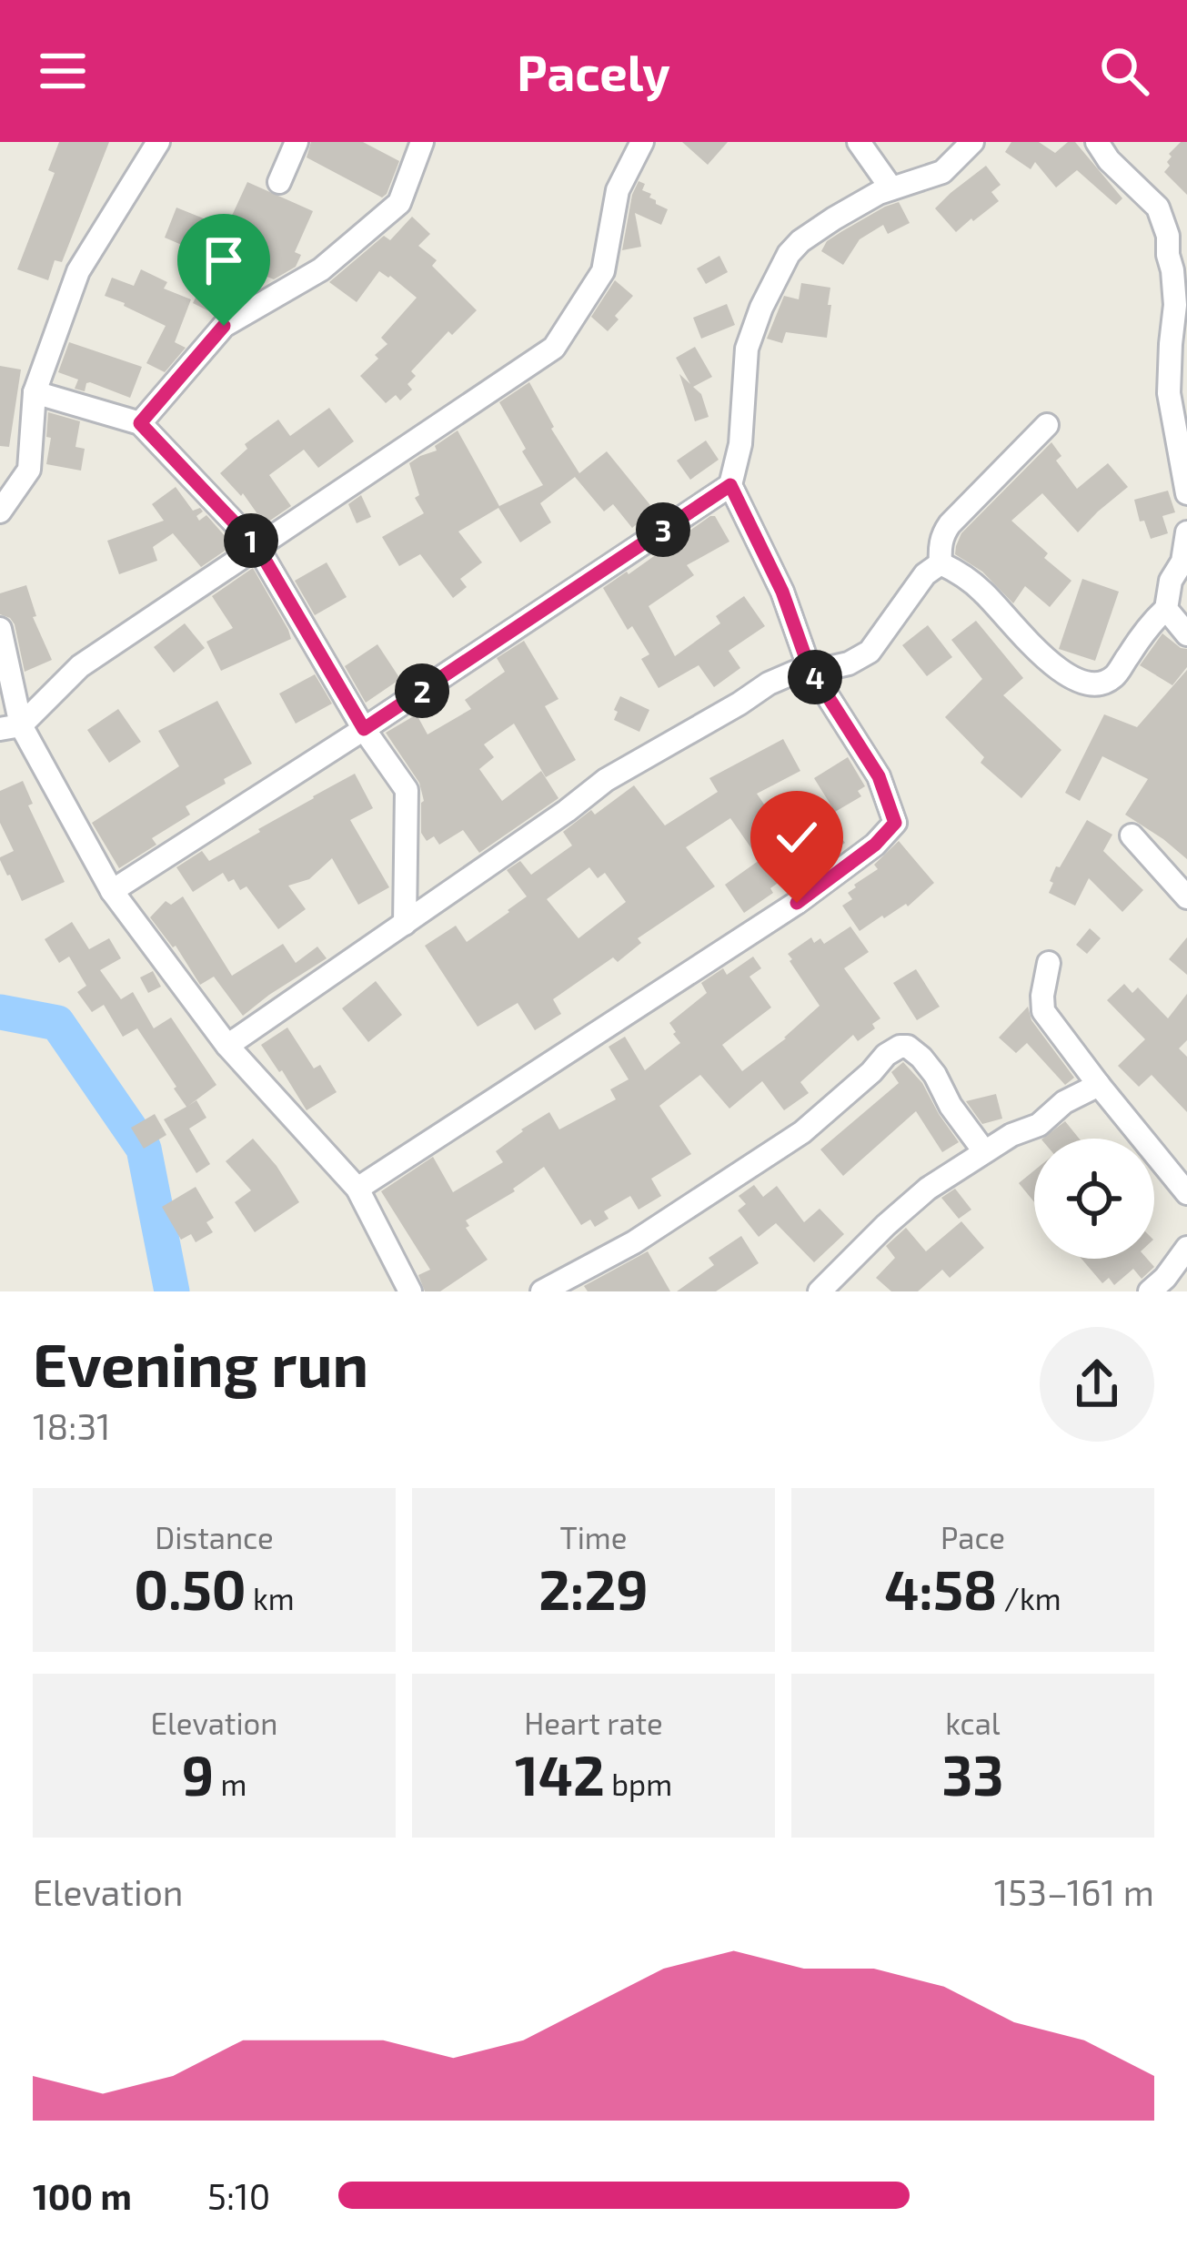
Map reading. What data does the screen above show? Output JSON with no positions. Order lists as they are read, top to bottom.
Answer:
{
  "page": {
    "header": "Pacely",
    "pins": [
      "3",
      "1",
      "4",
      "2"
    ],
    "heading": ["Evening run", "18:31"],
    "stats": [
      ["Distance", "0.50 km"],
      ["Time", "2:29"],
      ["Pace", "4:58 /km"],
      ["Elevation", "9 m"],
      ["Heart rate", "142 bpm"],
      ["kcal", "33"]
    ],
    "chart": ["Elevation", "153–161 m"],
    "list": [
      {
        "name": "100 m",
        "note": "5:10"
      }
    ]
  }
}
